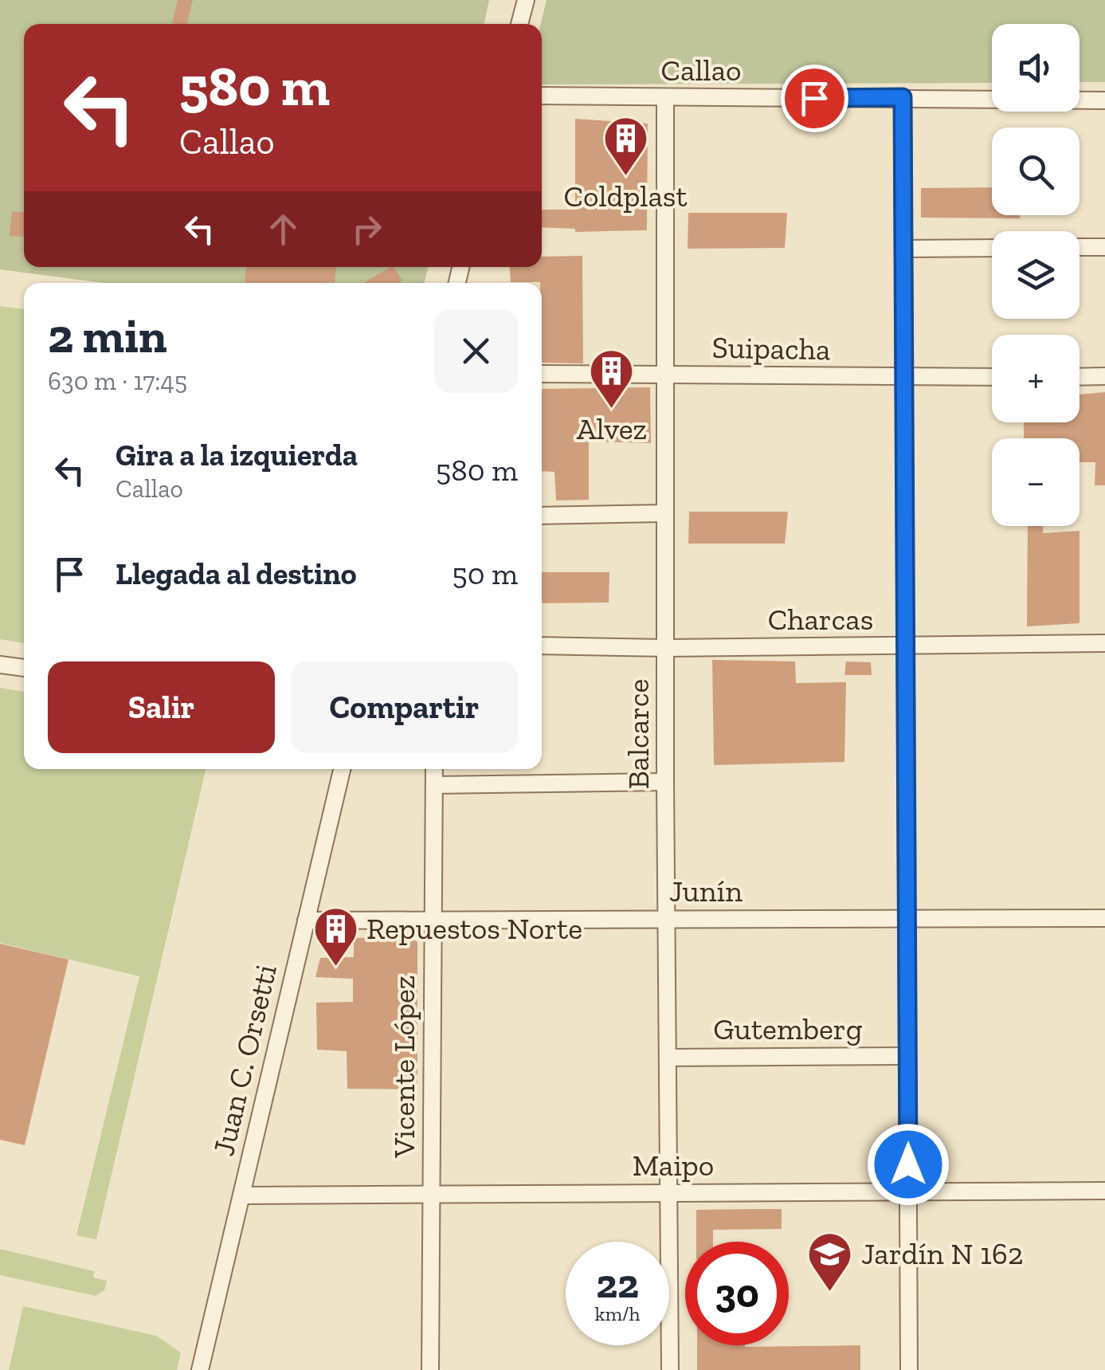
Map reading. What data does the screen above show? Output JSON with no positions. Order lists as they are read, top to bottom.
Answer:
{
  "streets": {
    "street": [
      "Callao",
      "Suipacha",
      "Charcas",
      "Balcarce",
      "Junín",
      "Gutemberg",
      "Juan C. Orsetti",
      "Vicente López",
      "Maipo"
    ]
  },
  "crossings": [
    ["Callao", "Balcarce"],
    ["Suipacha", "Balcarce"],
    ["Charcas", "Balcarce"],
    ["Balcarce", "Junín"],
    ["Balcarce", "Gutemberg"],
    ["Balcarce", "Maipo"],
    ["Junín", "Juan C. Orsetti"],
    ["Junín", "Vicente López"],
    ["Juan C. Orsetti", "Maipo"],
    ["Vicente López", "Maipo"]
  ],
  "places": {
    "building": ["Coldplast", "Alvez", "Repuestos Norte"],
    "school or university": ["Jardín N 162"]
  },
  "page": {
    "map_buttons": ["+", "−"],
    "turn": ["580 m", "Callao"],
    "heading": ["2 min", "630 m · 17:45"],
    "list": [
      {
        "name": "Gira a la izquierda",
        "note": "Callao",
        "value": "580 m"
      },
      {
        "name": "Llegada al destino",
        "value": "50 m"
      }
    ],
    "buttons": ["Salir", "Compartir"],
    "speed": "22 km/h",
    "limit": "30"
  }
}
